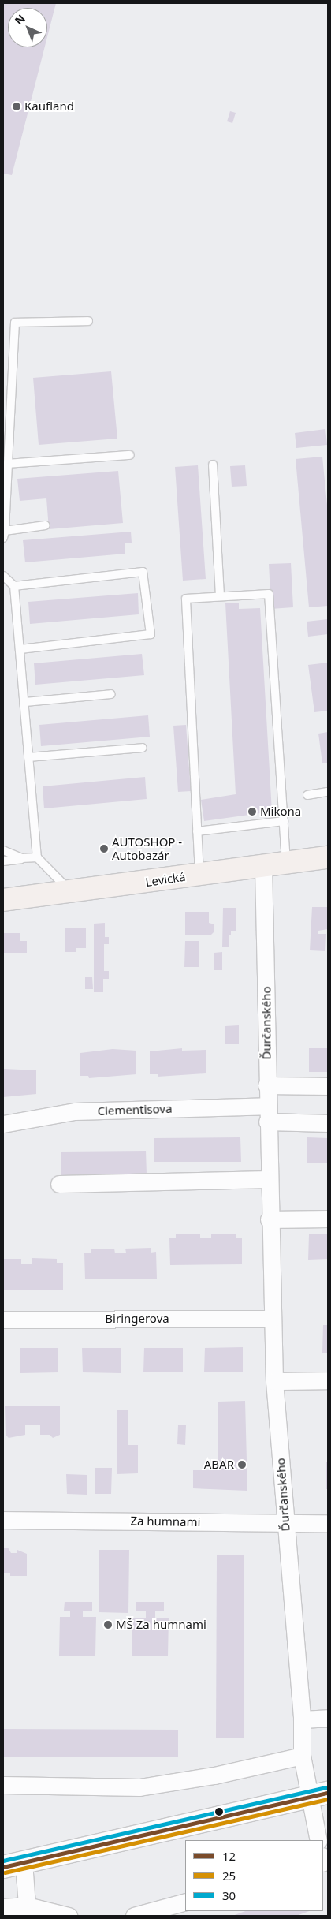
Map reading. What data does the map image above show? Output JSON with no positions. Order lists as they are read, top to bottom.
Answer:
{
  "streets": {
    "main road": ["Levická"],
    "street": [
      "Ďurčanského",
      "Clementisova",
      "Biringerova",
      "Za humnami"
    ]
  },
  "crossings": [
    ["Levická", "Ďurčanského"],
    ["Ďurčanského", "Clementisova"],
    ["Ďurčanského", "Biringerova"],
    ["Ďurčanského", "Za humnami"]
  ],
  "places": [
    "Kaufland",
    "Mikona",
    "AUTOSHOP - Autobazár",
    "ABAR",
    "MŠ Za humnami"
  ],
  "lines": ["transit line 30", "transit line 12", "transit line 25"],
  "legend": ["12", "25", "30"],
  "north": "top left"
}
